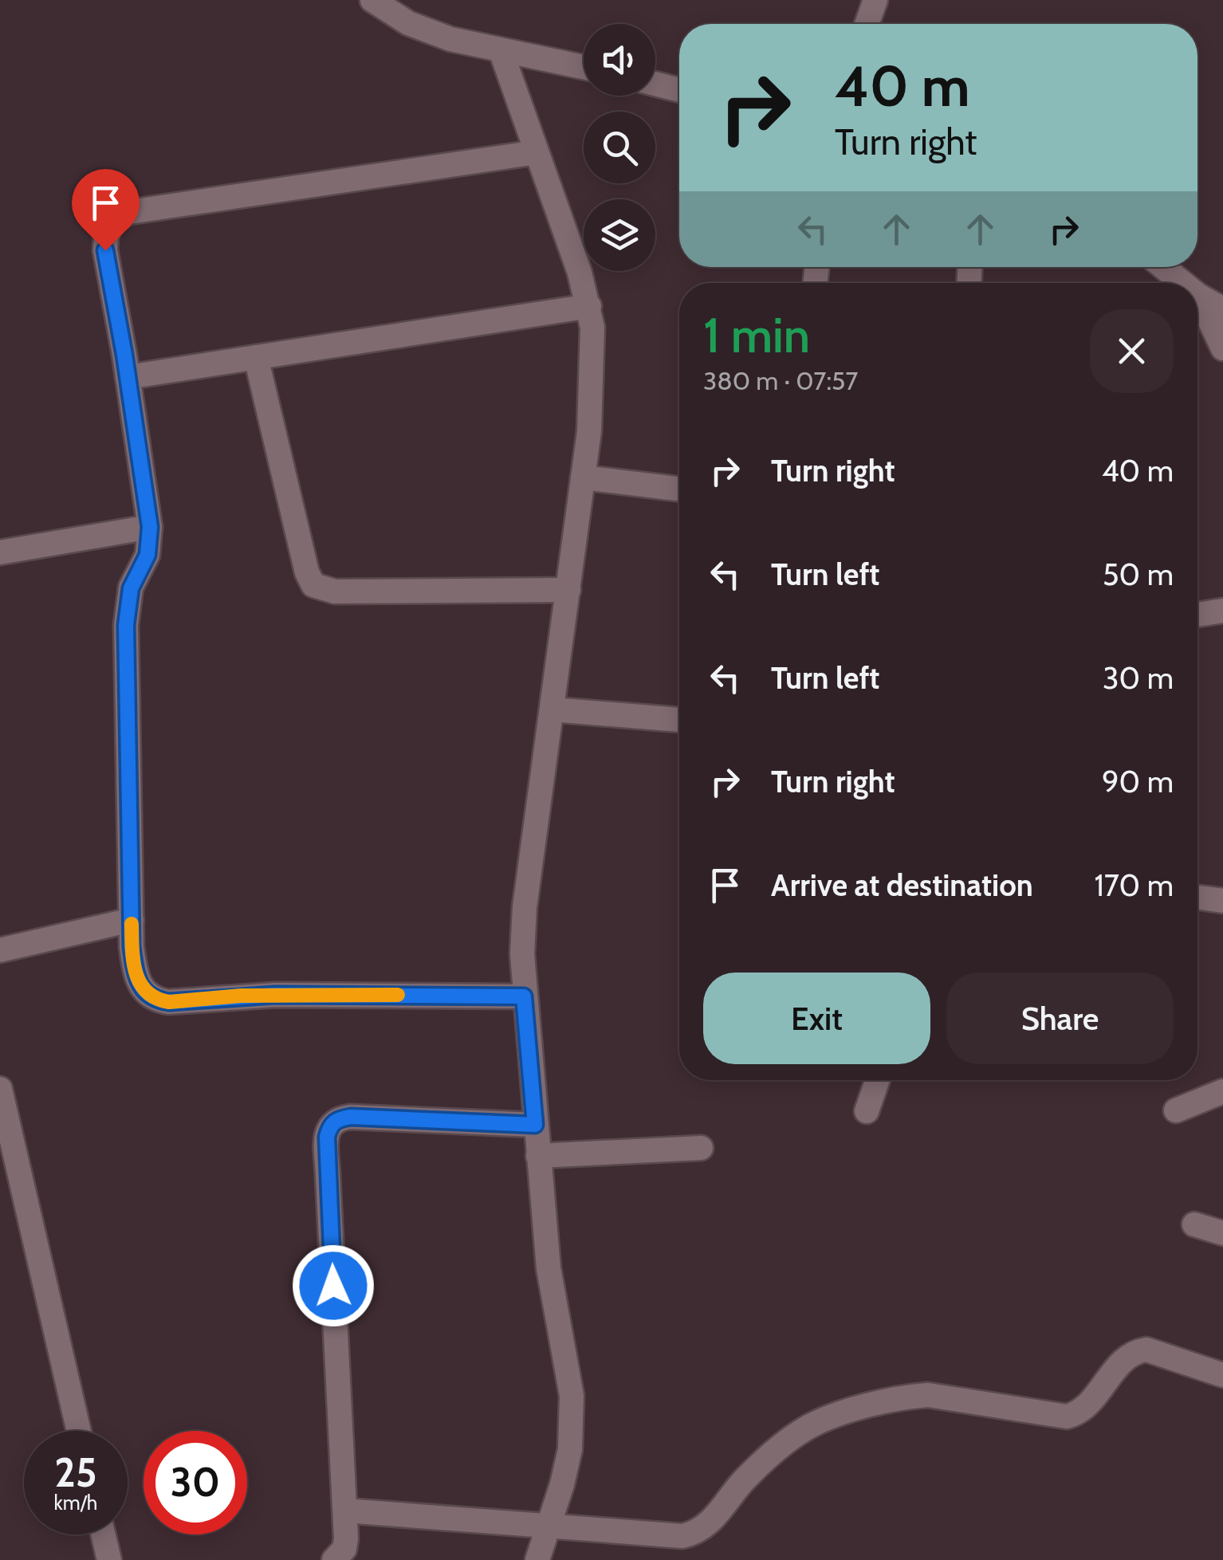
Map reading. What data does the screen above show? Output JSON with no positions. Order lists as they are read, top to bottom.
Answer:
{
  "page": {
    "turn": ["40 m", "Turn right"],
    "heading": ["1 min", "380 m · 07:57"],
    "list": [
      {
        "name": "Turn right",
        "value": "40 m"
      },
      {
        "name": "Turn left",
        "value": "50 m"
      },
      {
        "name": "Turn left",
        "value": "30 m"
      },
      {
        "name": "Turn right",
        "value": "90 m"
      },
      {
        "name": "Arrive at destination",
        "value": "170 m"
      }
    ],
    "buttons": ["Exit", "Share"],
    "speed": "25 km/h",
    "limit": "30"
  }
}
